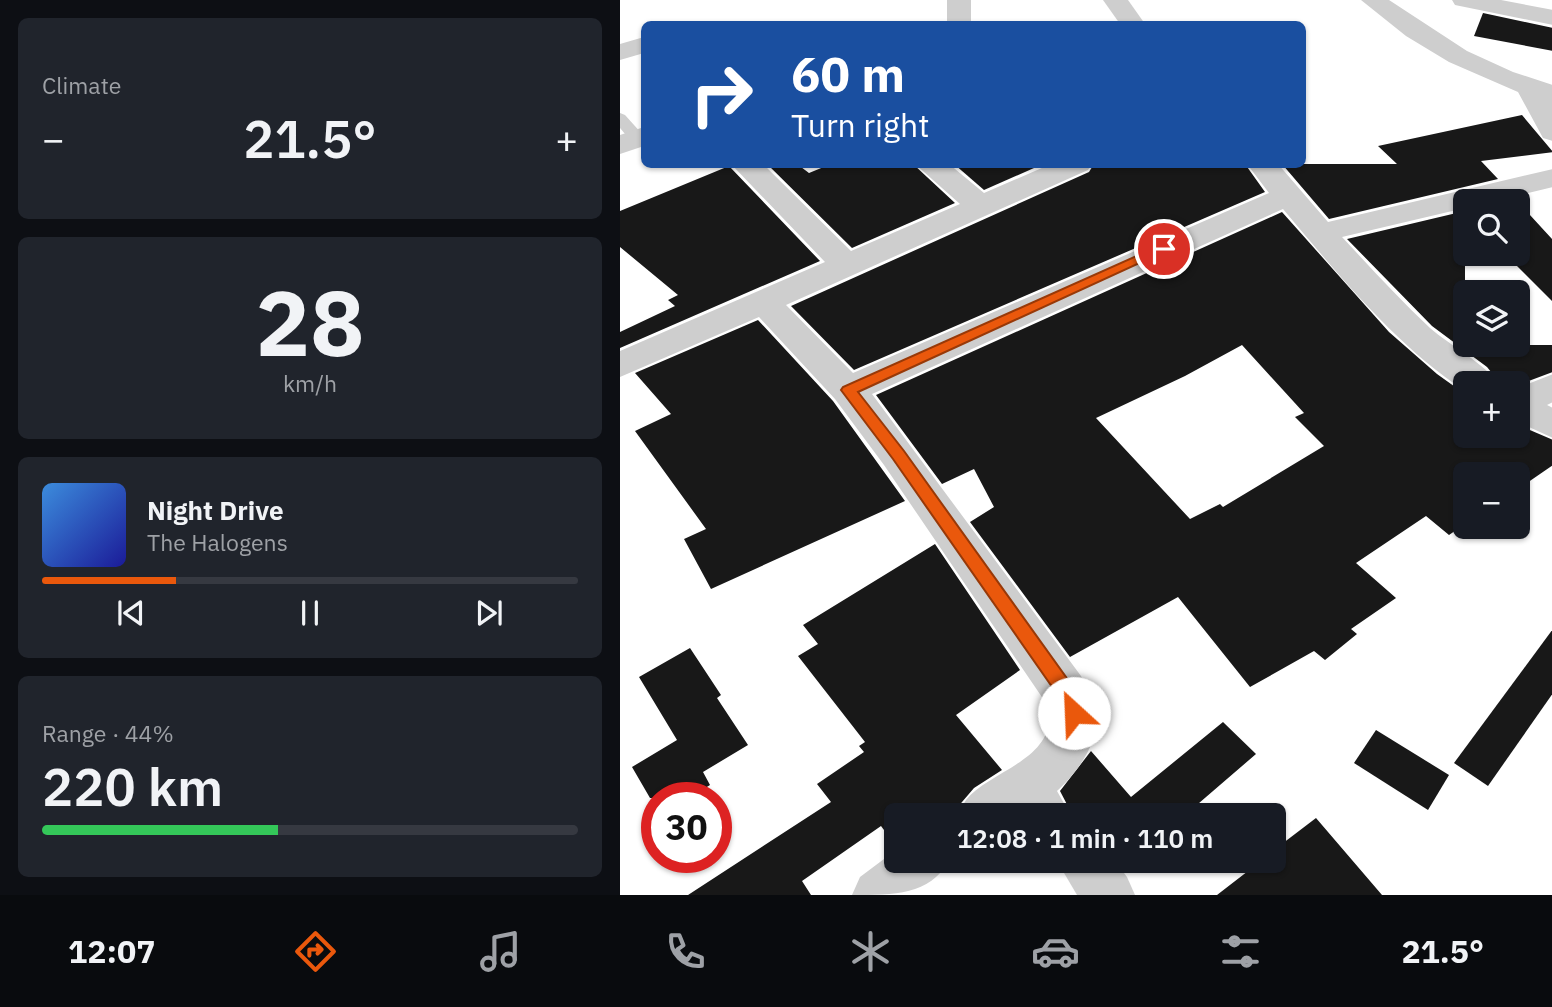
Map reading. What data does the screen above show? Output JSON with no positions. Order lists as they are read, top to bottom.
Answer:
{
  "page": {
    "tile": [
      "Climate",
      ["28", "km/h"],
      ["Range · 44%", "220 km"]
    ],
    "turn": ["60 m", "Turn right"],
    "heat": ["−", "21.5°", "+"],
    "map_buttons": ["+", "−"],
    "song": ["Night Drive", "The Halogens"],
    "limit": "30",
    "trip": "12:08 · 1 min · 110 m",
    "tabs": ["12:07", "21.5°"]
  }
}
